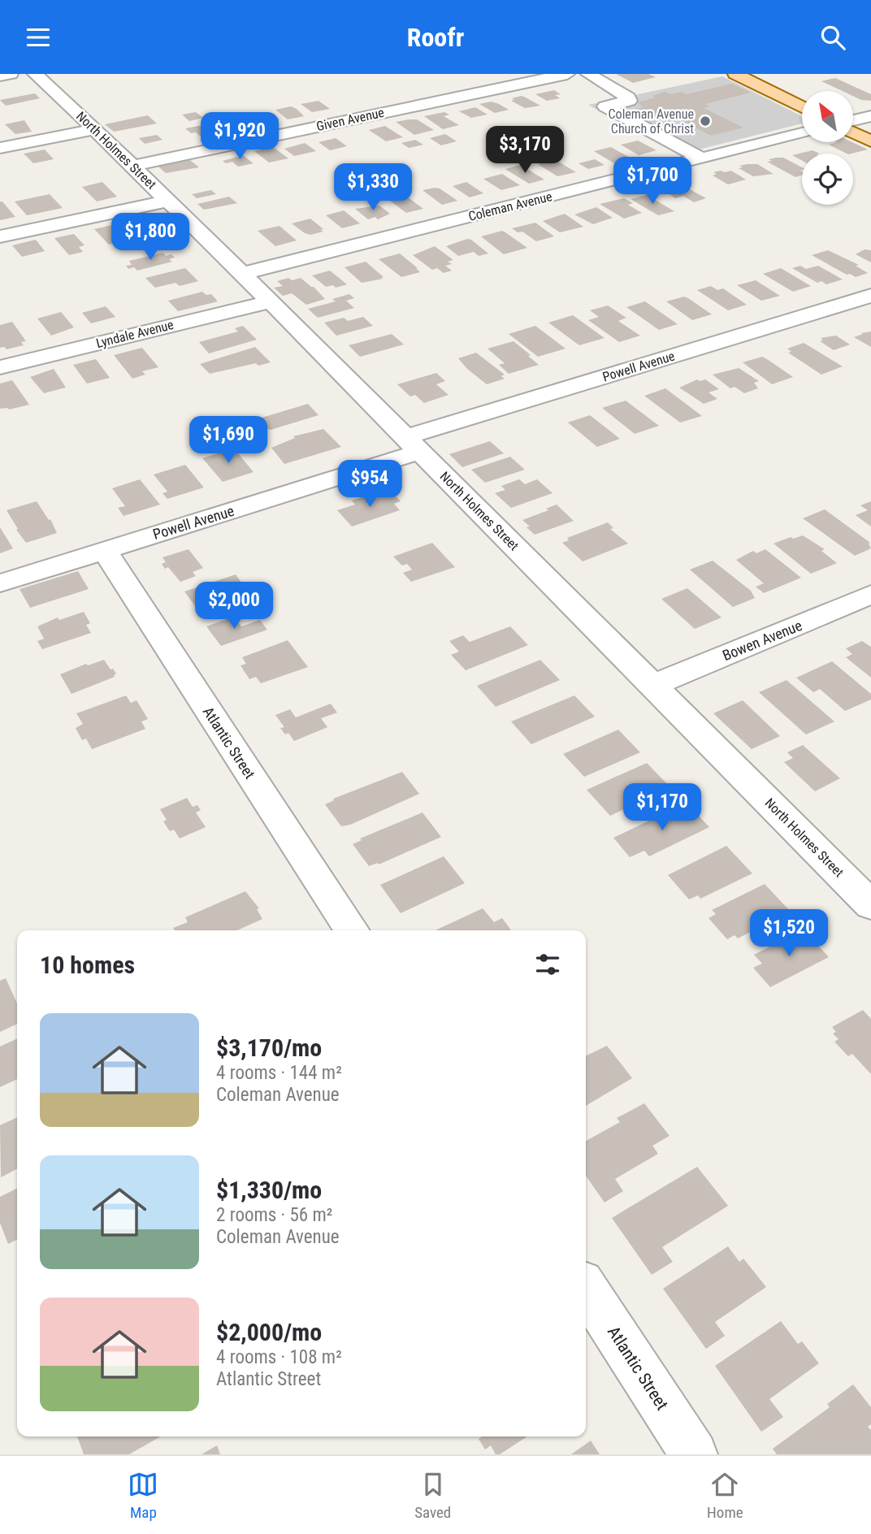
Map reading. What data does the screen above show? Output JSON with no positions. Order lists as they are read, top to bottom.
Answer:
{
  "streets": {
    "street": [
      "Given Avenue",
      "North Holmes Street",
      "Coleman Avenue",
      "Lyndale Avenue",
      "Powell Avenue",
      "Bowen Avenue",
      "Atlantic Street"
    ]
  },
  "crossings": [
    ["Given Avenue", "North Holmes Street"],
    ["North Holmes Street", "Coleman Avenue"],
    ["North Holmes Street", "Lyndale Avenue"],
    ["North Holmes Street", "Powell Avenue"],
    ["North Holmes Street", "Bowen Avenue"],
    ["Powell Avenue", "Atlantic Street"]
  ],
  "places": ["Coleman Avenue Church of Christ"],
  "north": "top left",
  "page": {
    "header": "Roofr",
    "price": [
      "$1,920",
      "$3,170",
      "$1,700",
      "$1,330",
      "$1,800",
      "$1,690",
      "$954",
      "$2,000",
      "$1,170",
      "$1,520"
    ],
    "heading": "10 homes",
    "list": [
      {
        "name": "$3,170/mo",
        "note": "4 rooms · 144 m² · Coleman Avenue"
      },
      {
        "name": "$1,330/mo",
        "note": "2 rooms · 56 m² · Coleman Avenue"
      },
      {
        "name": "$2,000/mo",
        "note": "4 rooms · 108 m² · Atlantic Street"
      }
    ],
    "tabs": ["Map", "Saved", "Home"]
  }
}
